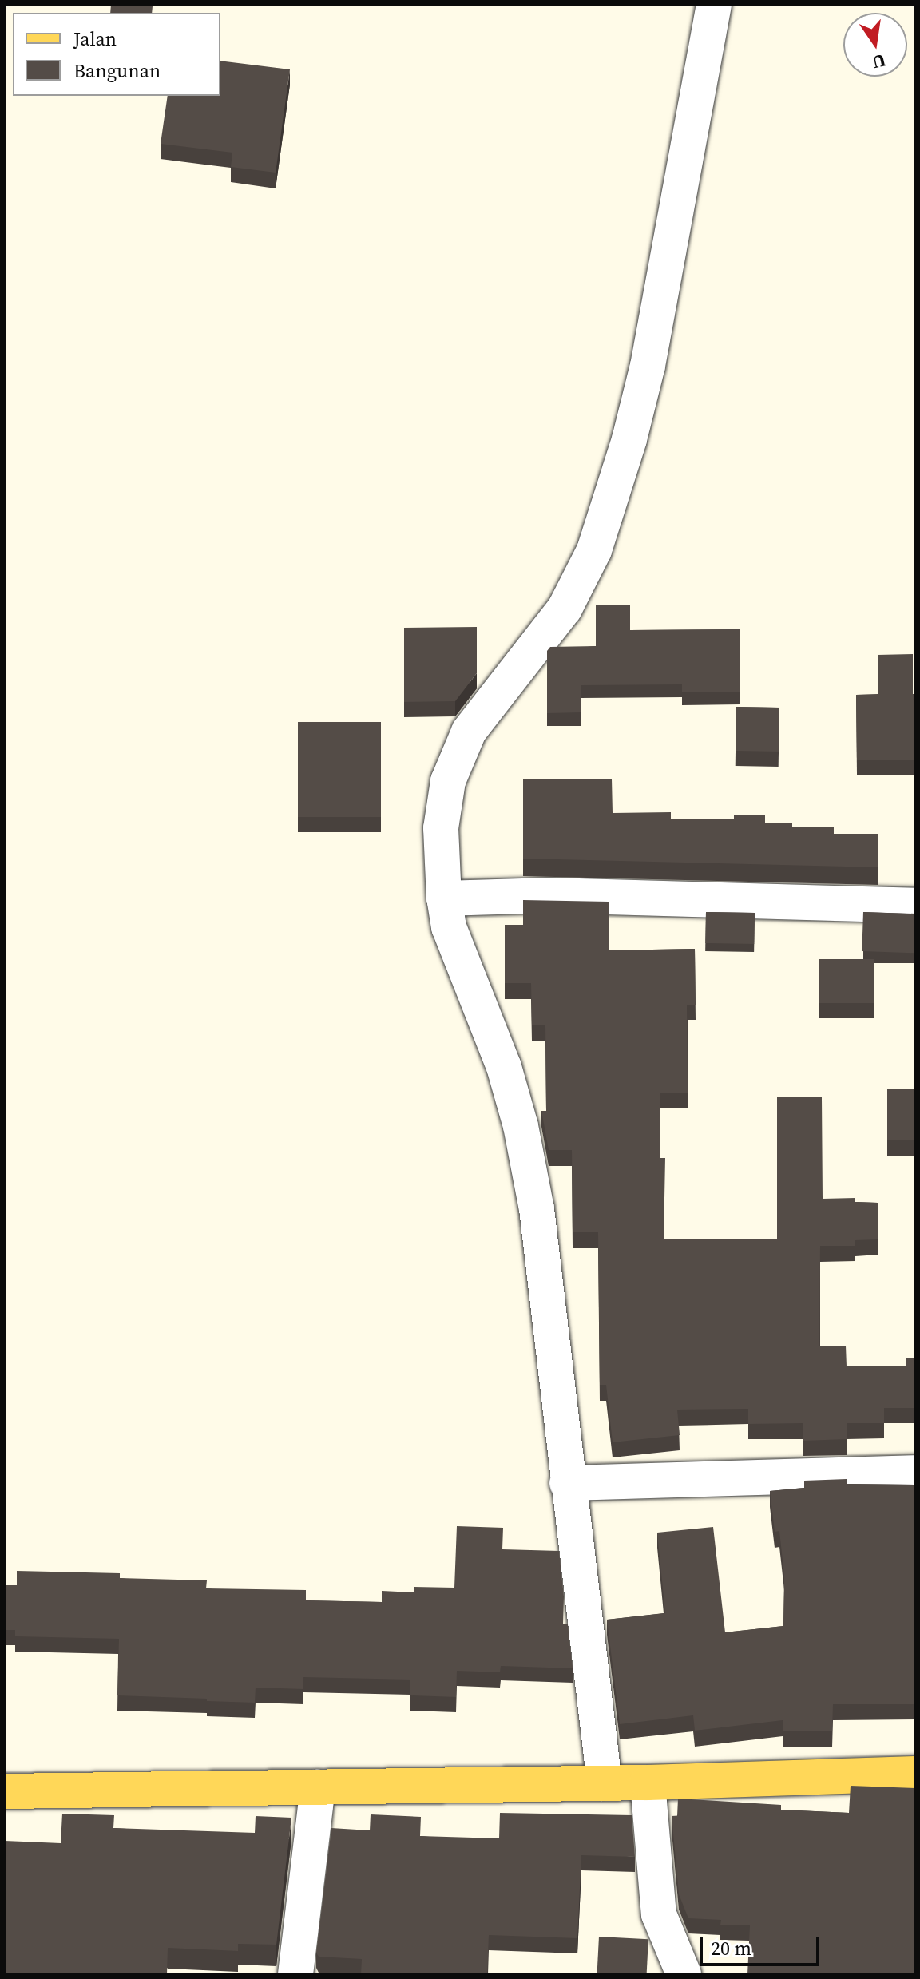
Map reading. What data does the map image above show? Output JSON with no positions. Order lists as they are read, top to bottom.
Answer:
{
  "legend": ["Jalan", "Bangunan"],
  "scale_bar": "20 m",
  "north": "bottom"
}
